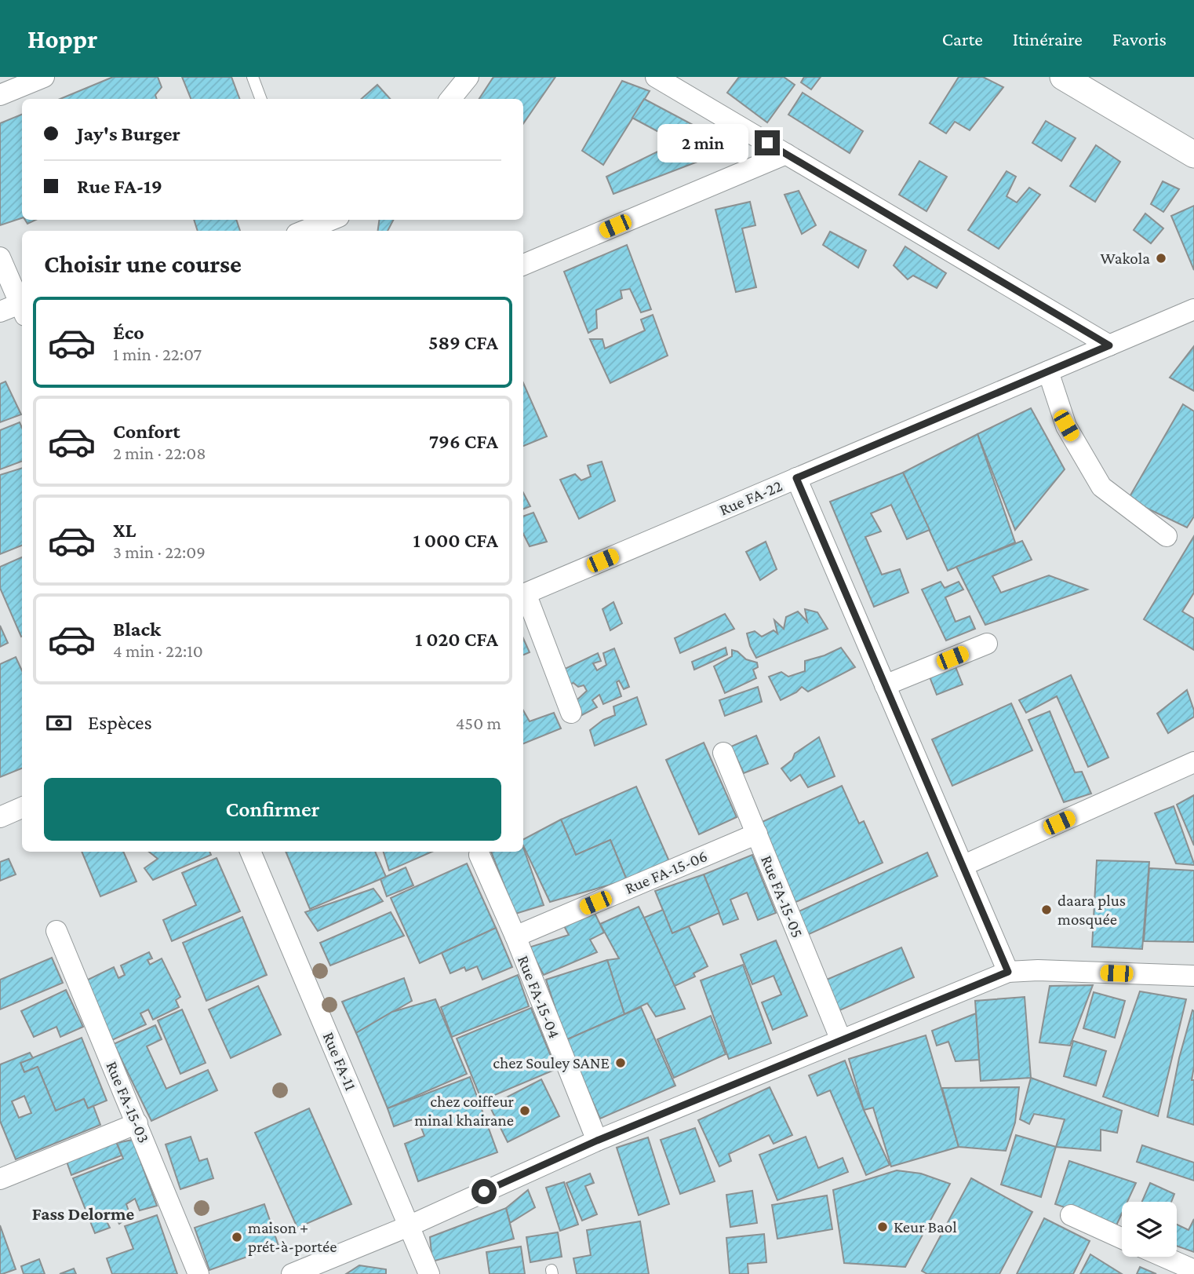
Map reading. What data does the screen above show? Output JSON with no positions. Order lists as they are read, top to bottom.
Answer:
{
  "streets": {
    "street": [
      "Rue FA-22",
      "Rue FA-15-06",
      "Rue FA-15-05",
      "Rue FA-15-04",
      "Rue FA-11",
      "Rue FA-15-03"
    ]
  },
  "crossings": [
    ["Rue FA-15-06", "Rue FA-15-05"],
    ["Rue FA-15-06", "Rue FA-15-04"]
  ],
  "districts": ["Fass Delorme"],
  "places": [
    "Wakola",
    "daara plus mosquée",
    "chez Souley SANE",
    "chez coiffeur minal khairane",
    "Keur Baol",
    "maison + prét-à-portée"
  ],
  "page": {
    "header": "Hoppr",
    "nav": ["Carte", "Itinéraire", "Favoris"],
    "banner": ["Jay's Burger", "Rue FA-19"],
    "bubble": "2 min",
    "heading": "Choisir une course",
    "list": [
      {
        "name": "Éco",
        "note": "1 min · 22:07",
        "value": "589 CFA"
      },
      {
        "name": "Confort",
        "note": "2 min · 22:08",
        "value": "796 CFA"
      },
      {
        "name": "XL",
        "note": "3 min · 22:09",
        "value": "1 000 CFA"
      },
      {
        "name": "Black",
        "note": "4 min · 22:10",
        "value": "1 020 CFA"
      }
    ],
    "pay": ["Espèces", "450 m"],
    "buttons": "Confirmer"
  }
}
